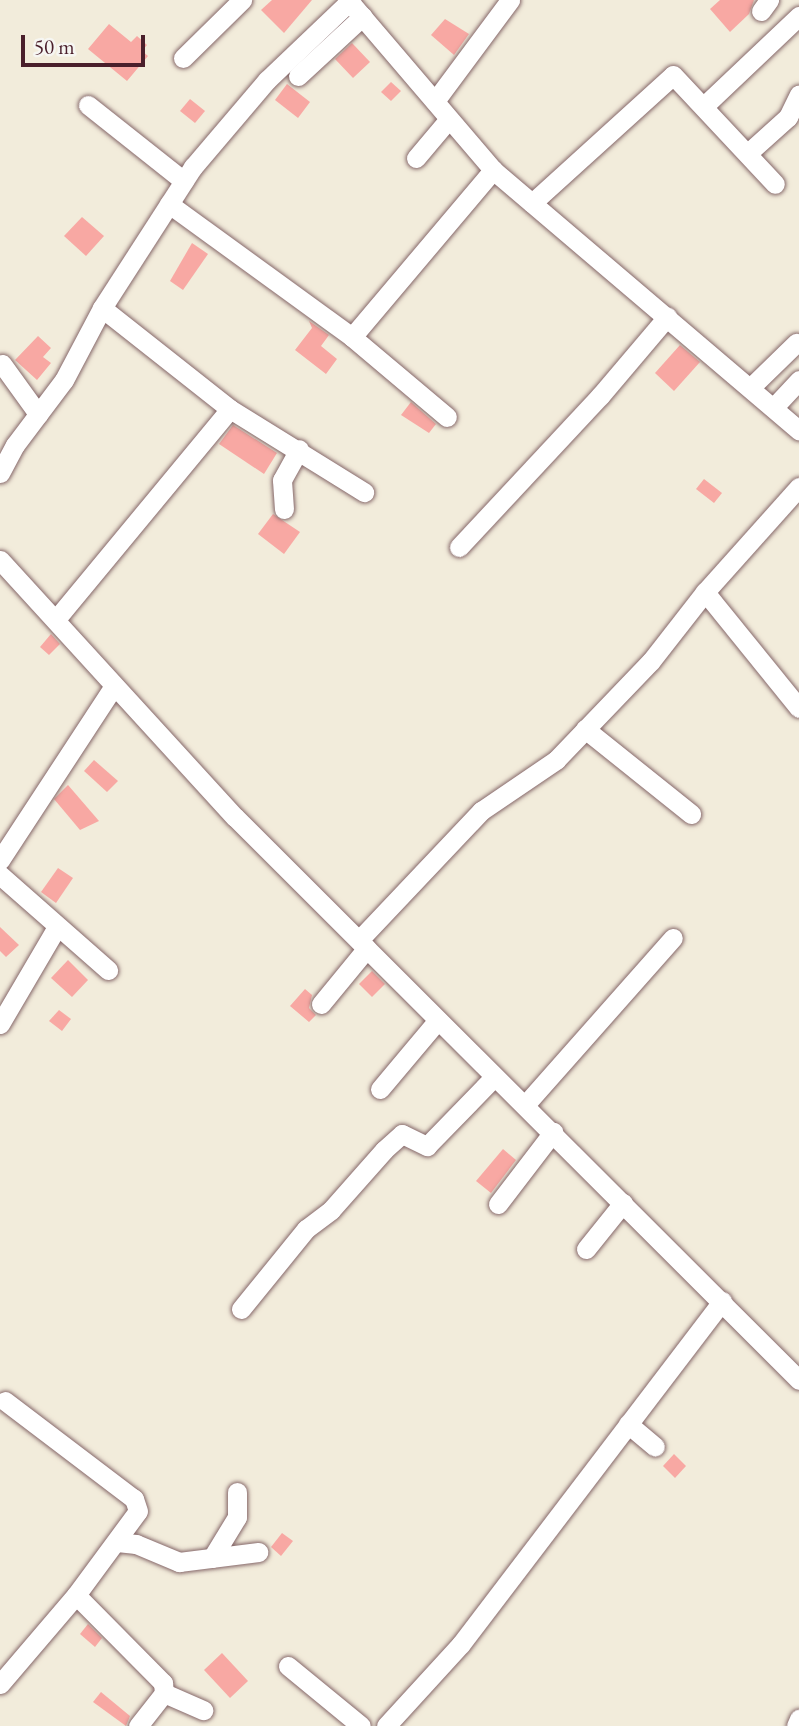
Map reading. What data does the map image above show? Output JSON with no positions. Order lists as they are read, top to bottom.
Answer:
{
  "scale_bar": "50 m"
}
